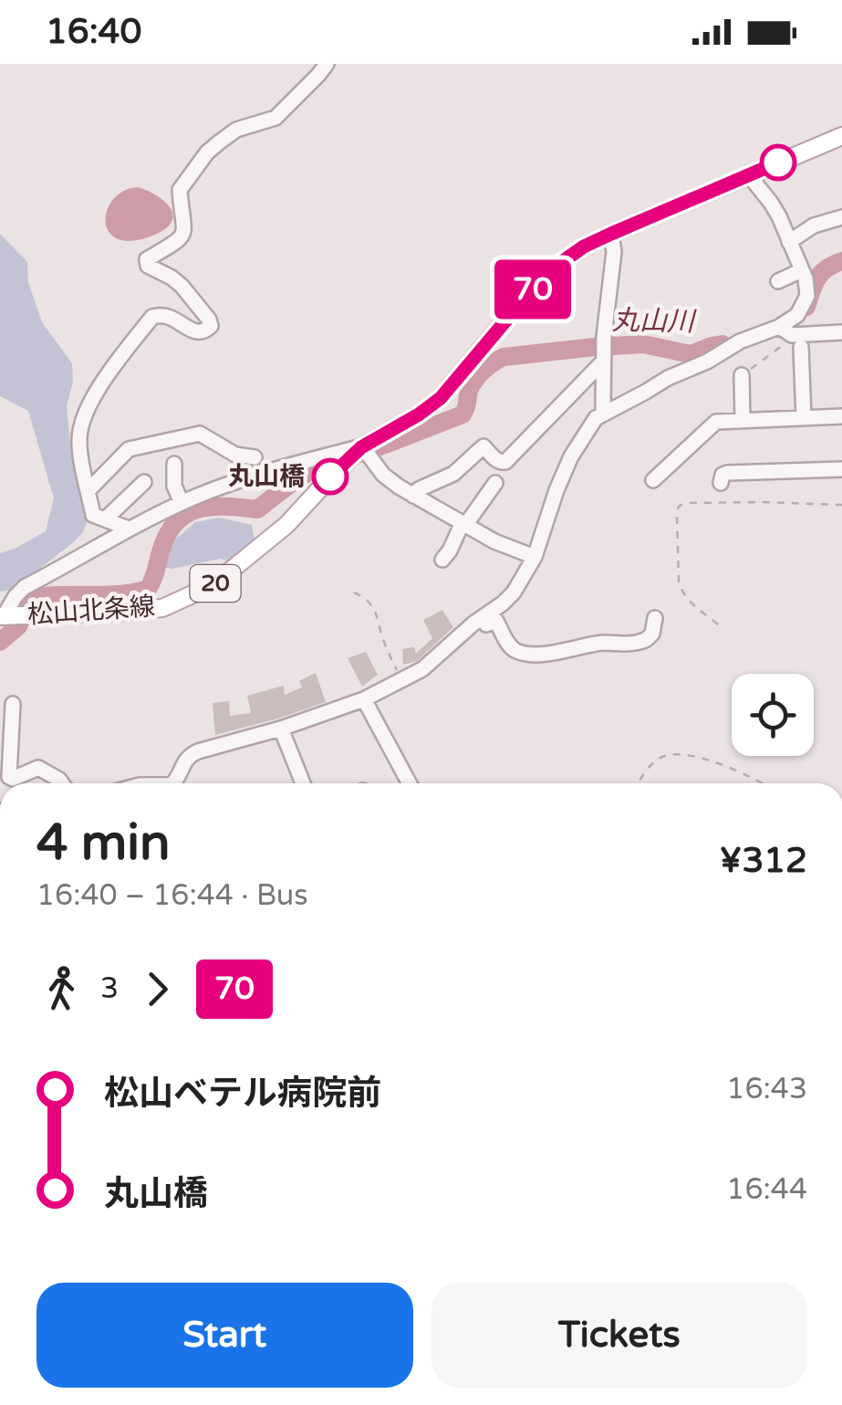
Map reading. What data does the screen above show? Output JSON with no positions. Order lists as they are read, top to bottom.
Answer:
{
  "streets": {
    "main road": ["20", "松山北条線"]
  },
  "water": ["丸山川"],
  "places": ["丸山橋"],
  "lines": ["bus line 70"],
  "page": {
    "status": "16:40",
    "on_map": "70",
    "heading": ["4 min", "16:40 – 16:44 · Bus", "¥312"],
    "legs": ["3", "70"],
    "list": [
      {
        "name": "松山ベテル病院前",
        "value": "16:43"
      },
      {
        "name": "丸山橋",
        "value": "16:44"
      }
    ],
    "buttons": ["Start", "Tickets"]
  }
}
